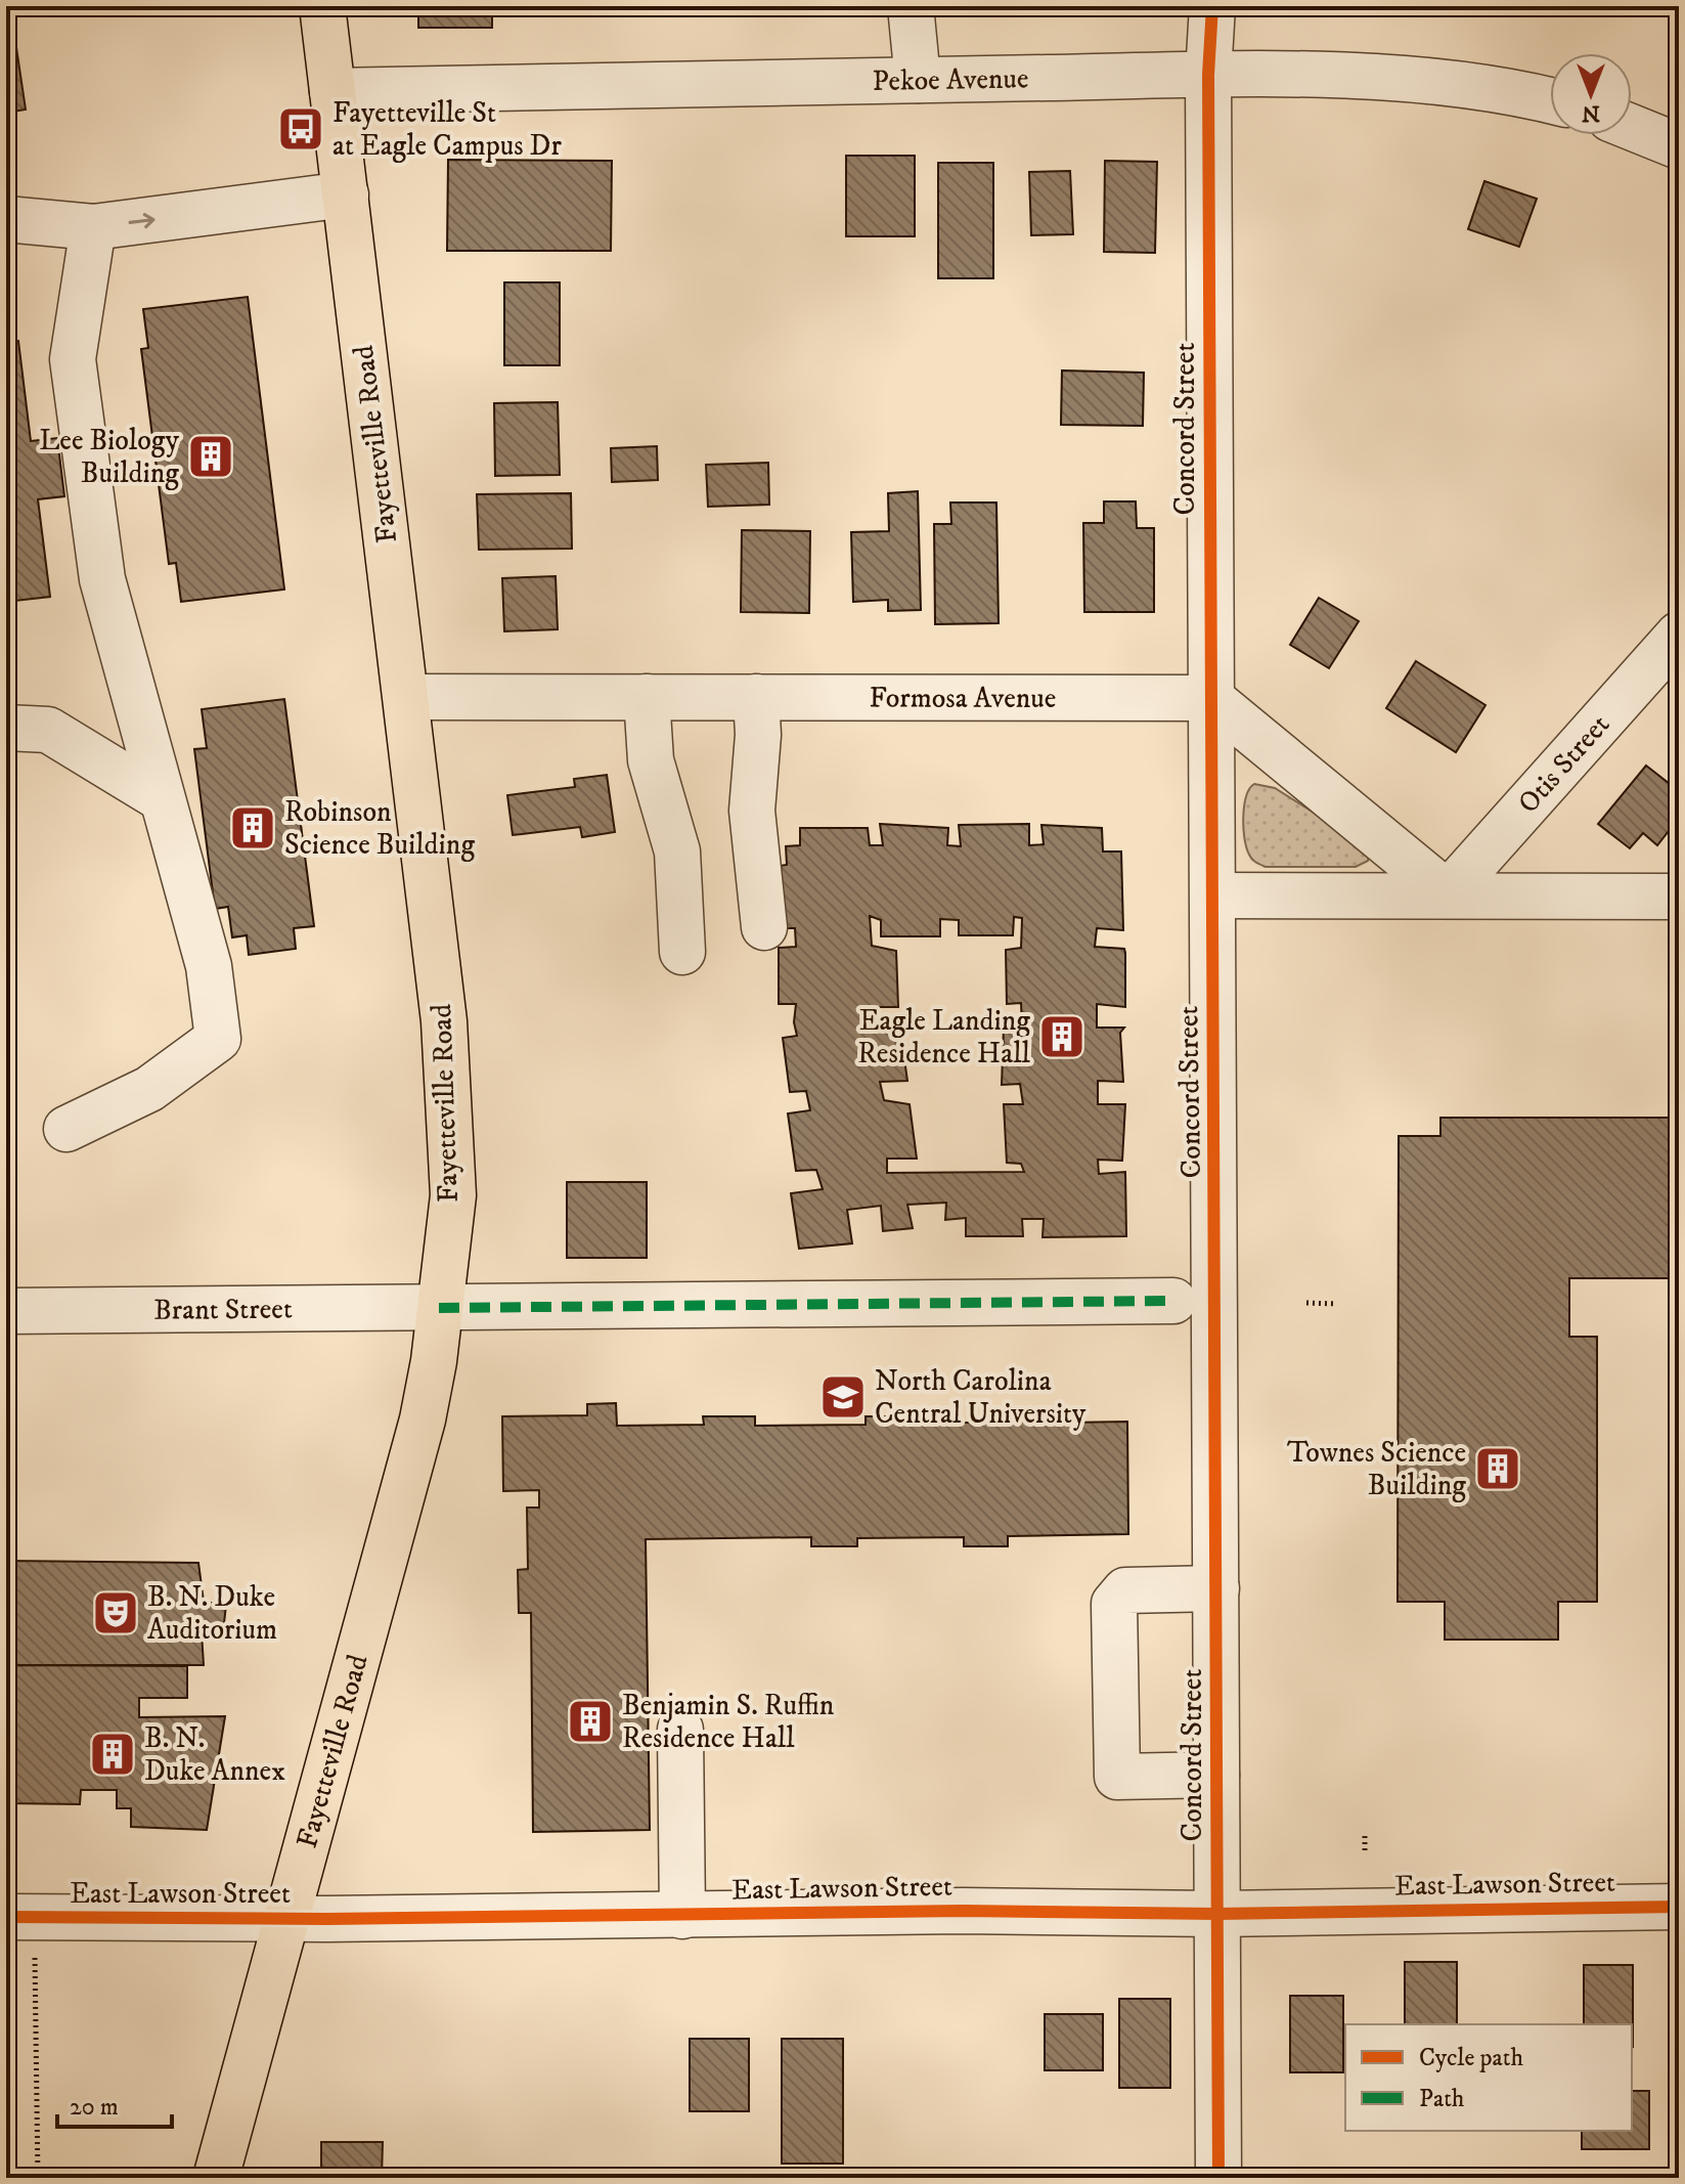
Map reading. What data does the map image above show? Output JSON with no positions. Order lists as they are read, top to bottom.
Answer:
{
  "streets": {
    "main road": ["Fayetteville Road"],
    "street": [
      "Pekoe Avenue",
      "Concord Street",
      "Formosa Avenue",
      "Otis Street",
      "Brant Street",
      "East Lawson Street"
    ]
  },
  "crossings": [
    ["Pekoe Avenue", "Concord Street"],
    ["Pekoe Avenue", "Fayetteville Road"],
    ["Concord Street", "Formosa Avenue"],
    ["Concord Street", "East Lawson Street"],
    ["Fayetteville Road", "Formosa Avenue"],
    ["Fayetteville Road", "Brant Street"],
    ["Fayetteville Road", "East Lawson Street"]
  ],
  "places": {
    "bus stop": ["Fayetteville St at Eagle Campus Dr"],
    "building": [
      "Lee Biology Building",
      "Robinson Science Building",
      "Eagle Landing Residence Hall",
      "Townes Science Building",
      "Benjamin S. Ruffin Residence Hall",
      "B. N. Duke Annex"
    ],
    "school or university": ["North Carolina Central University"],
    "theatre": ["B. N. Duke Auditorium"]
  },
  "legend": ["Cycle path", "Path"],
  "scale_bar": "20 m",
  "north": "bottom"
}
